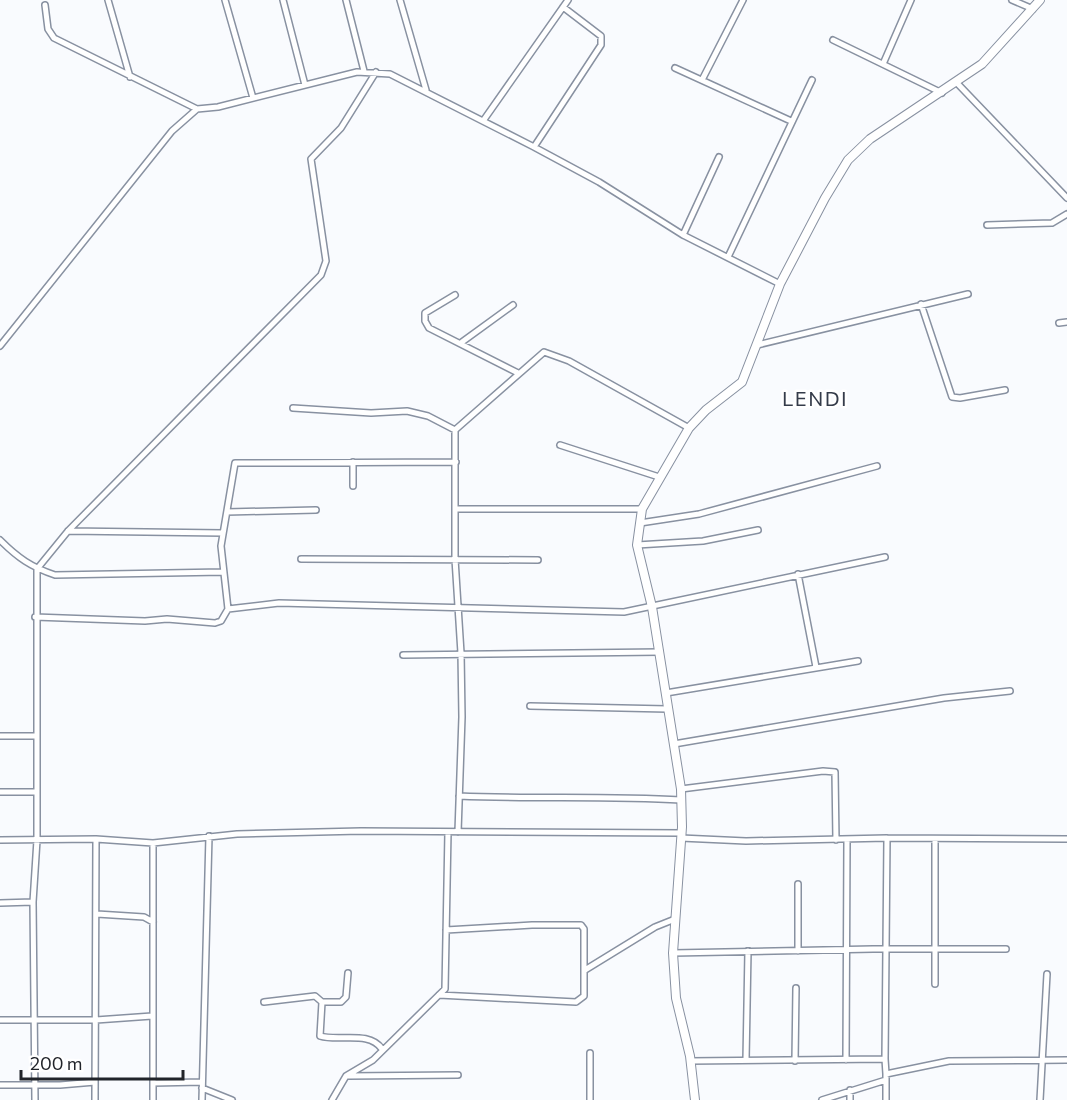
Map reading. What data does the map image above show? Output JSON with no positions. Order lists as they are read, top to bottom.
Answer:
{
  "districts": ["LENDI"],
  "scale_bar": "200 m"
}
